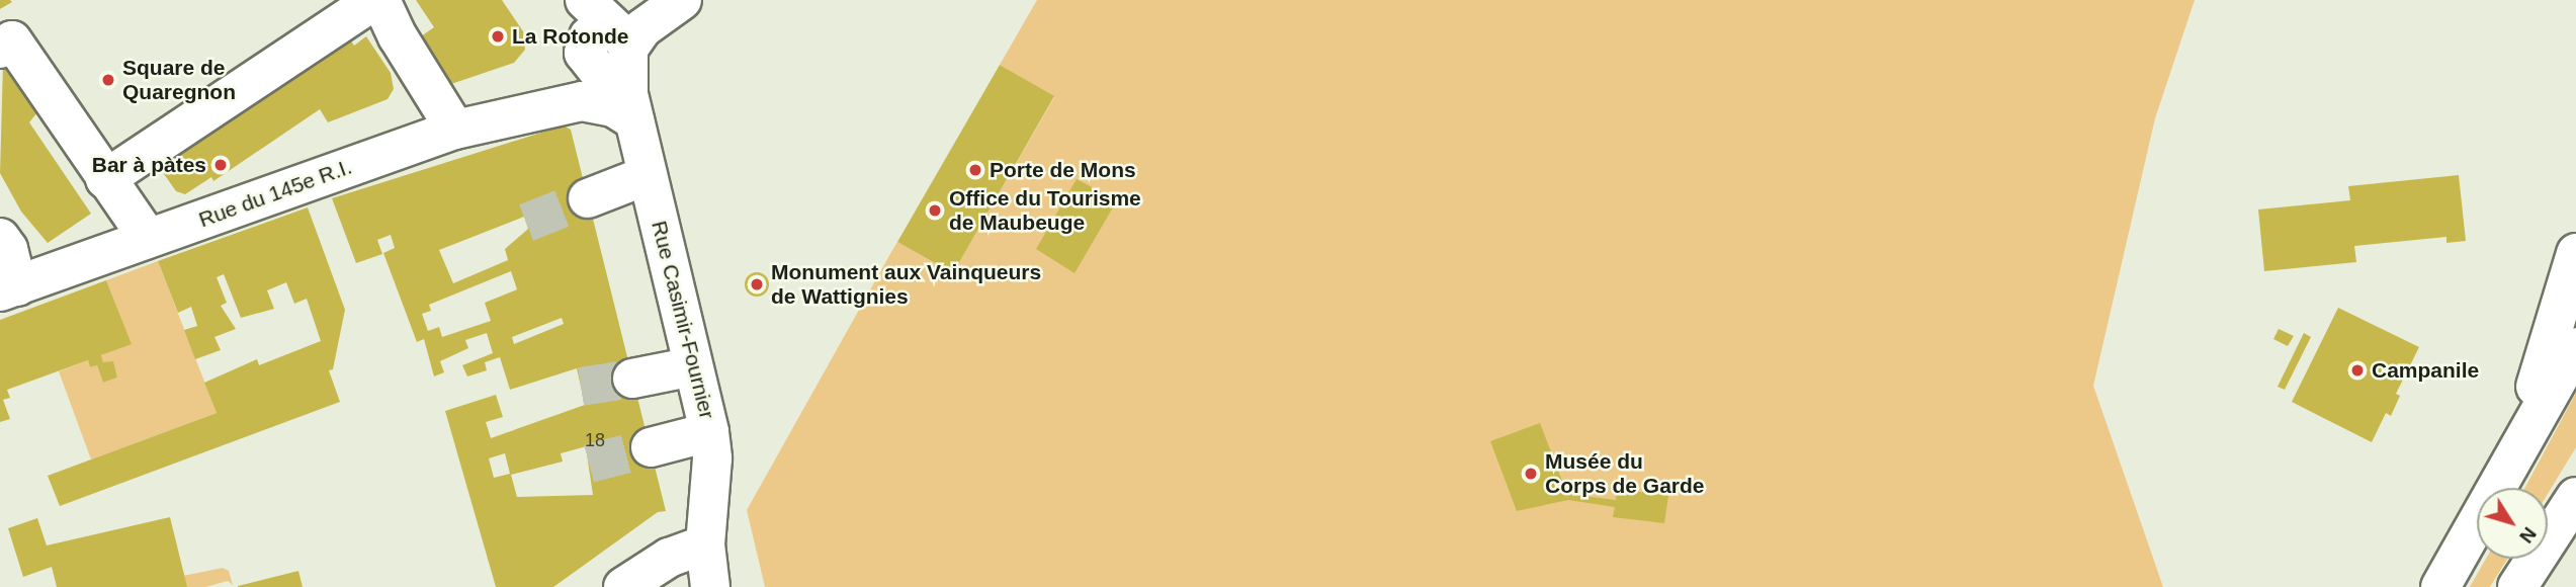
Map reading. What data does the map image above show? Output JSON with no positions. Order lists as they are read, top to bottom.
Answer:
{
  "streets": {
    "street": ["Rue du 145e R.I.", "Rue Casimir-Fournier"]
  },
  "crossings": [
    ["Rue du 145e R.I.", "Rue Casimir-Fournier"]
  ],
  "places": [
    "La Rotonde",
    "Square de Quaregnon",
    "Bar à pàtes",
    "Porte de Mons",
    "Office du Tourisme de Maubeuge",
    "Monument aux Vainqueurs de Wattignies",
    "Campanile",
    "Musée du Corps de Garde"
  ],
  "house_numbers": ["18"],
  "north": "bottom right"
}
